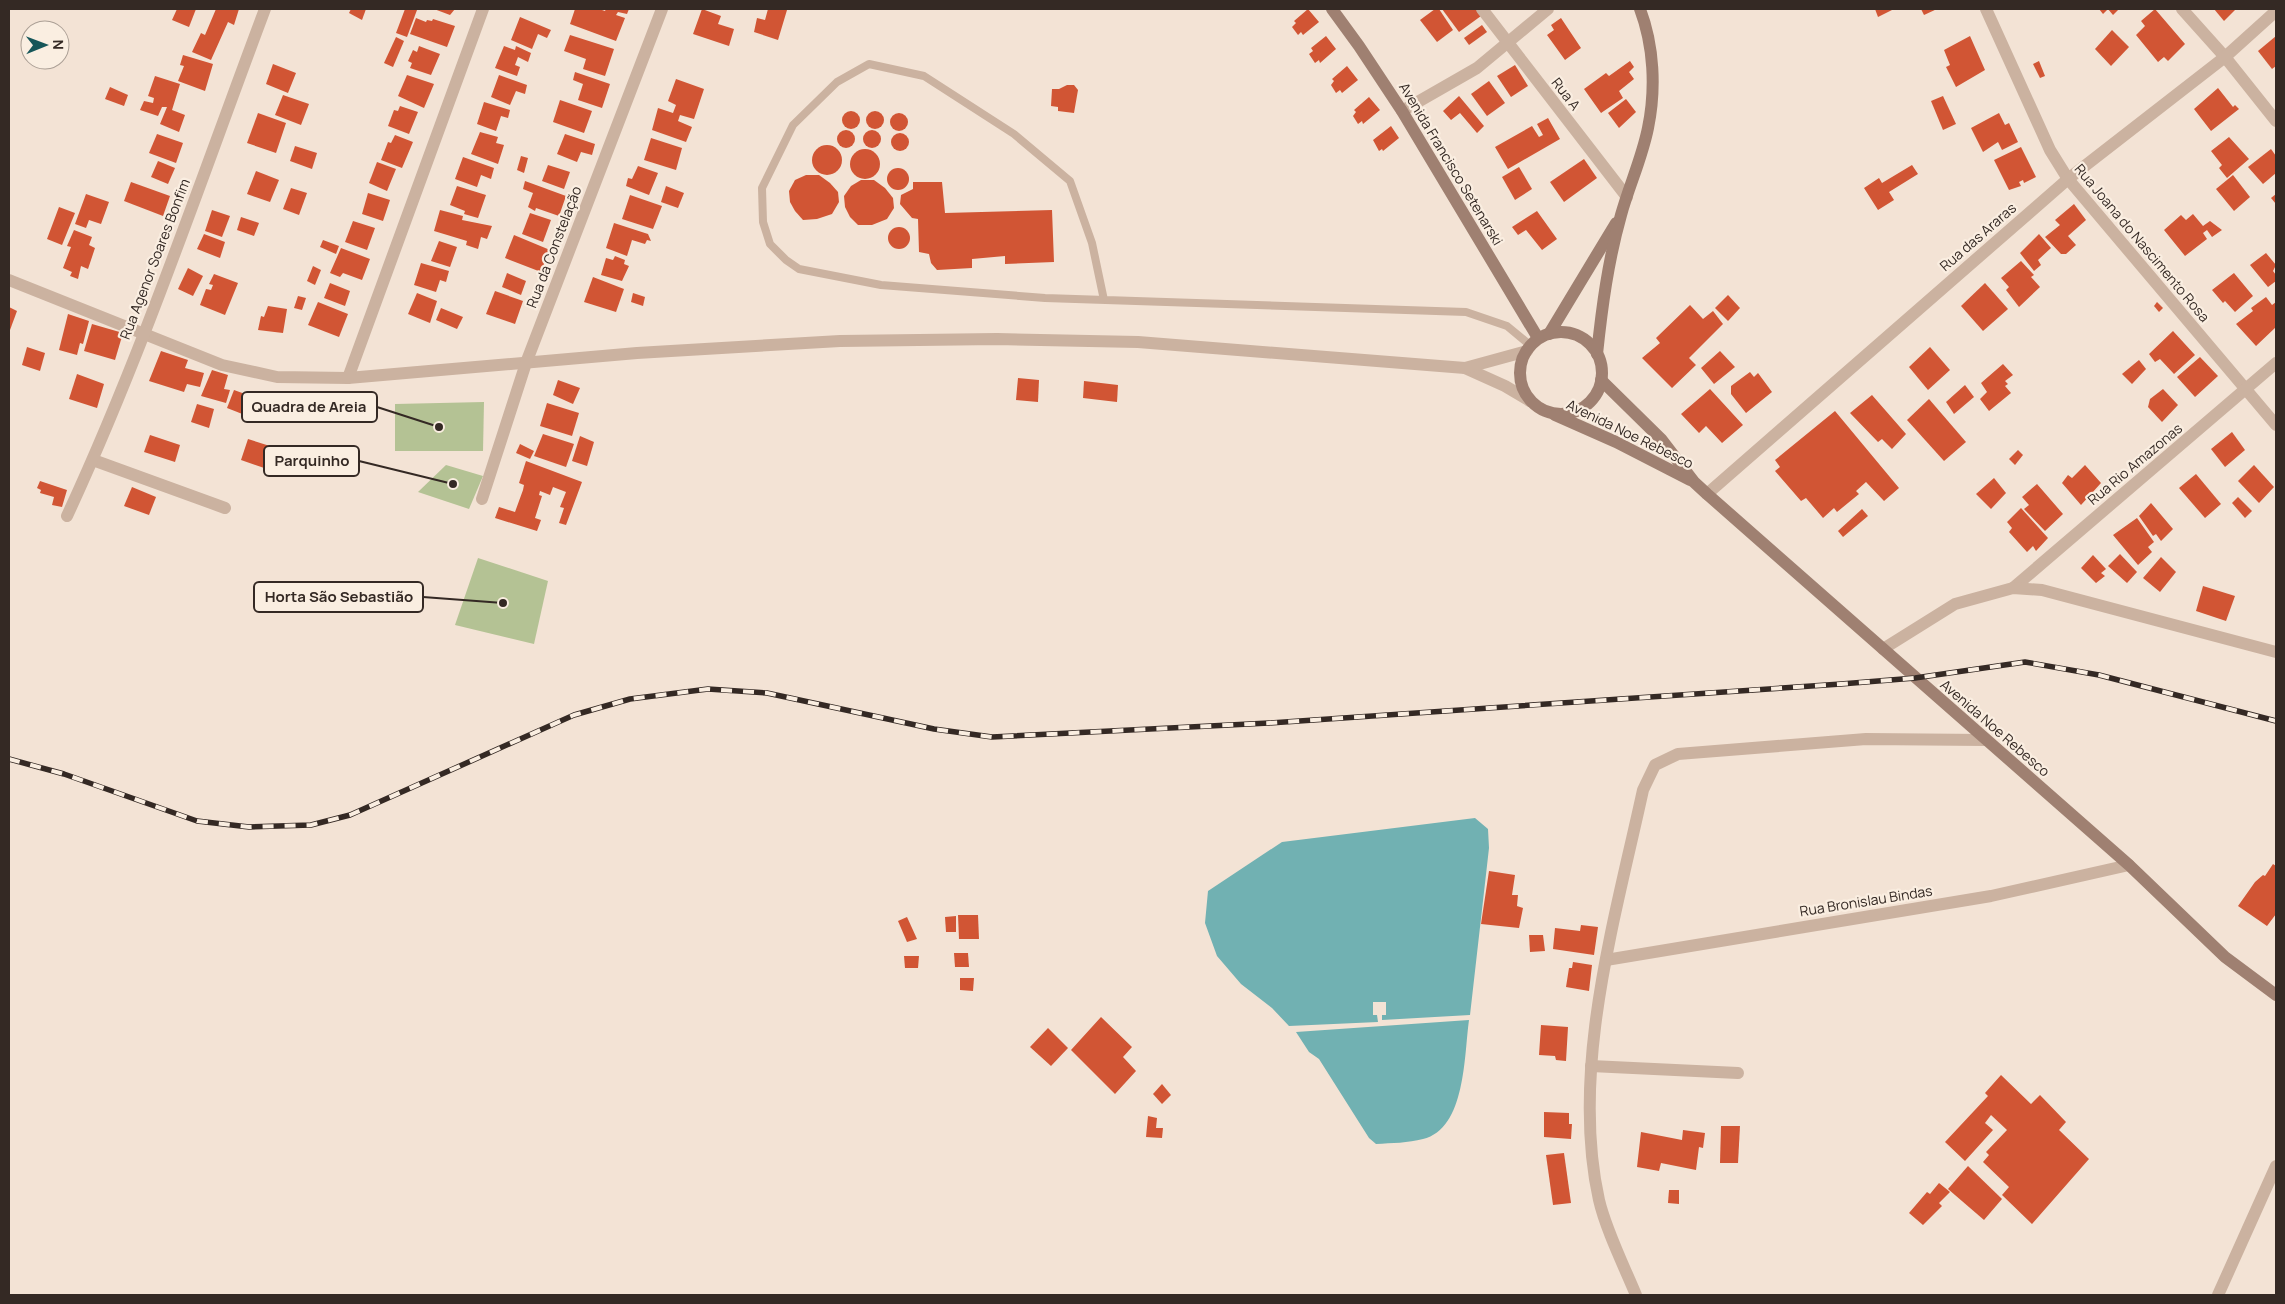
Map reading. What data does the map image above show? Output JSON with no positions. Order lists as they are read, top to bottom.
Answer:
{
  "streets": {
    "main road": ["Avenida Francisco Setenarski", "Avenida Noe Rebesco"],
    "street": [
      "Rua A",
      "Rua das Araras",
      "Rua Joana do Nascimento Rosa",
      "Rua da Constelação",
      "Rua Agenor Soares Bonfim",
      "Rua Rio Amazonas",
      "Rua Bronislau Bindas"
    ]
  },
  "crossings": [
    ["Avenida Francisco Setenarski", "Avenida Noe Rebesco"],
    ["Rua das Araras", "Rua Joana do Nascimento Rosa"],
    ["Rua das Araras", "Avenida Noe Rebesco"],
    ["Rua Joana do Nascimento Rosa", "Rua Rio Amazonas"],
    ["Avenida Noe Rebesco", "Rua Bronislau Bindas"]
  ],
  "places": ["Quadra de Areia", "Parquinho", "Horta São Sebastião"],
  "north": "right"
}
